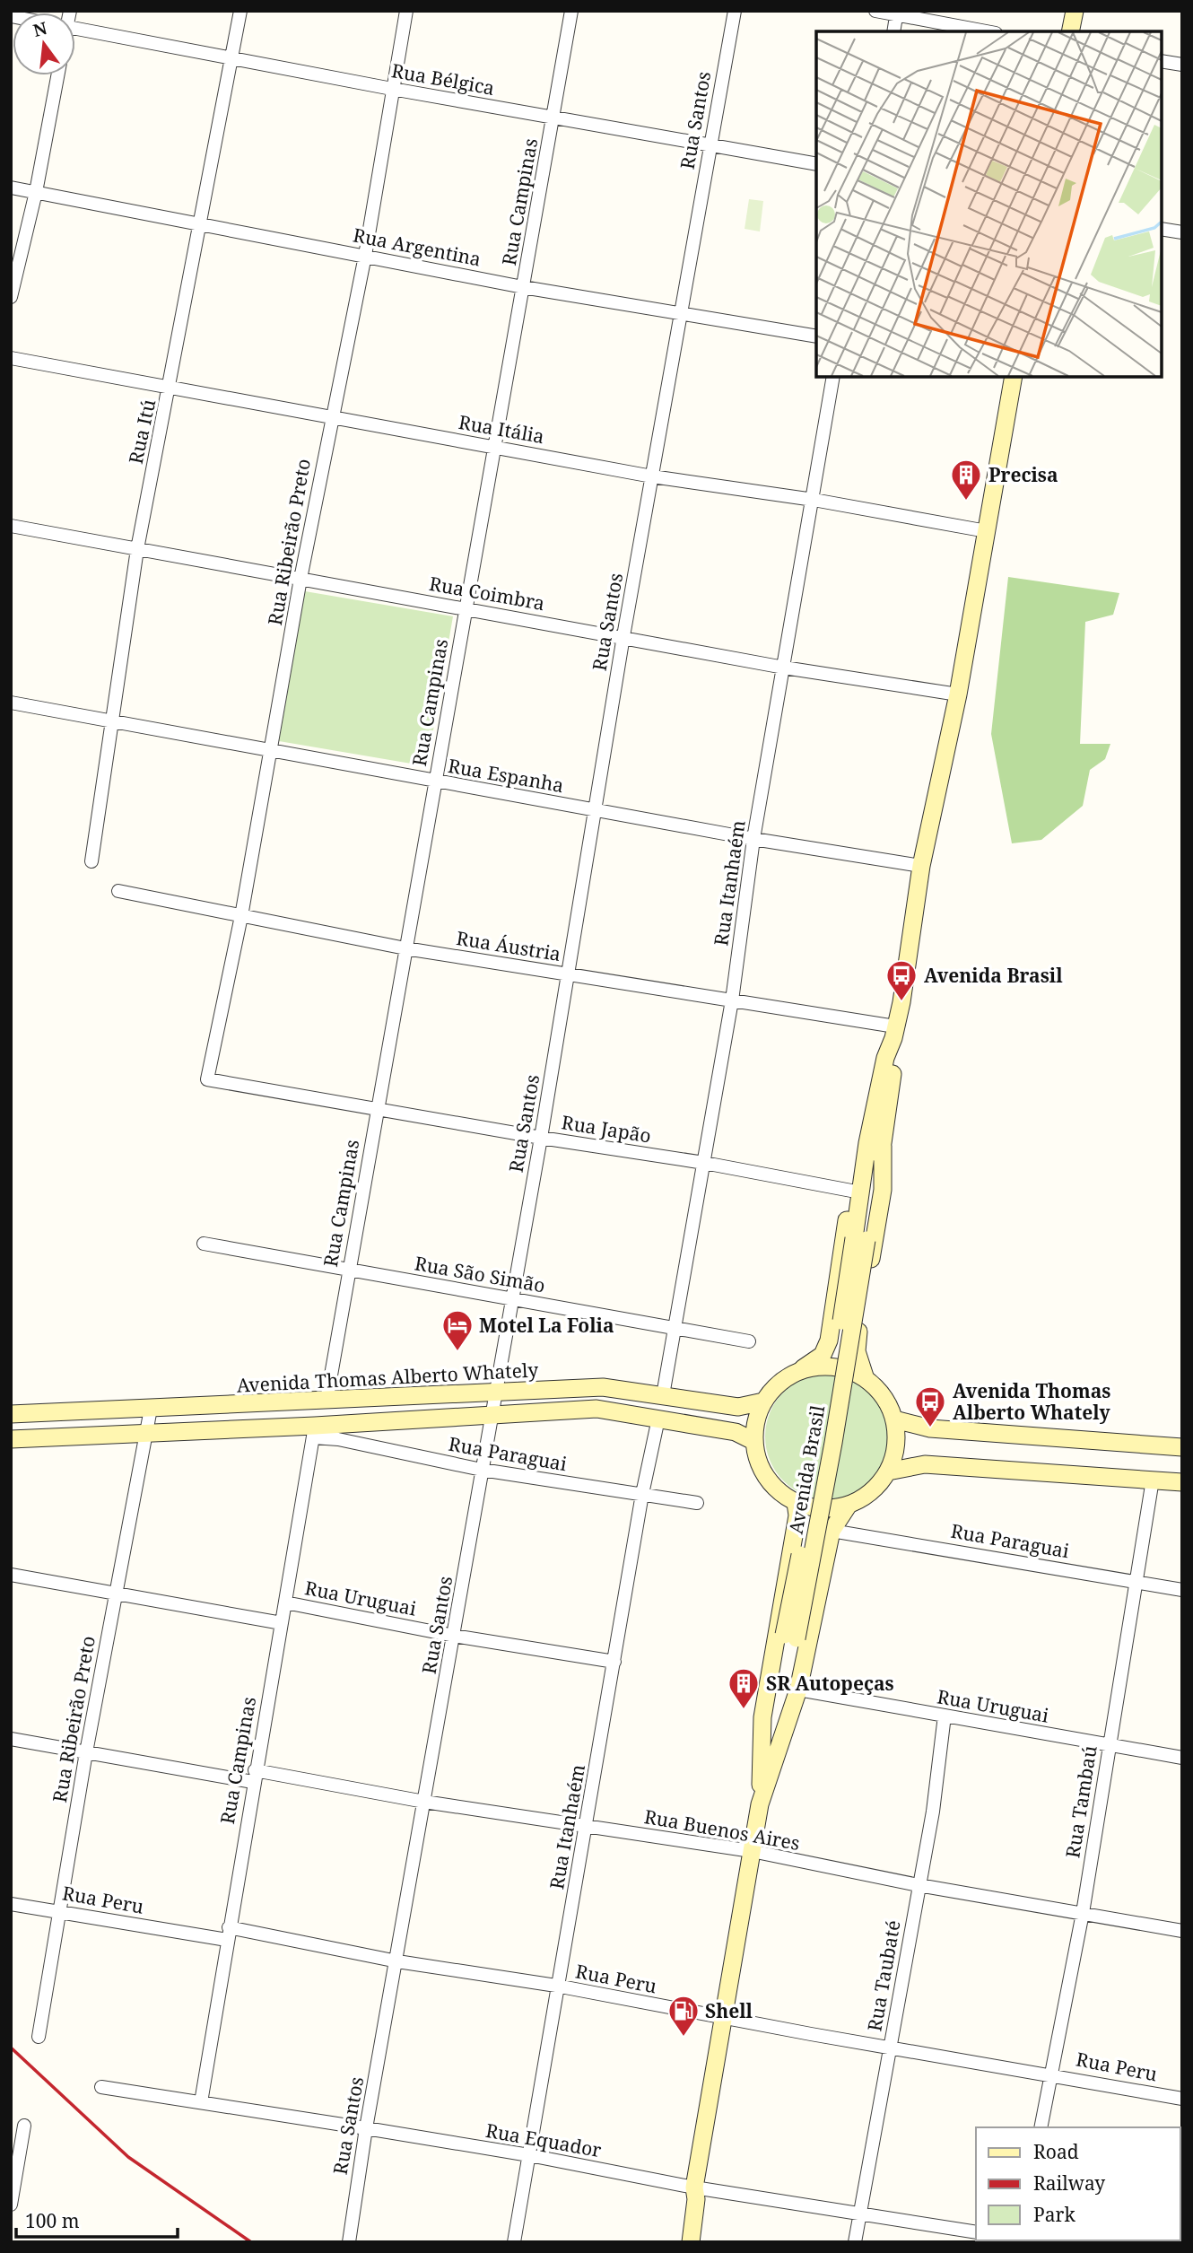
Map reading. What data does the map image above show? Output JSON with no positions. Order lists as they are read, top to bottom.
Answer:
{
  "streets": {
    "main road": ["Avenida Thomas Alberto Whately", "Avenida Brasil"],
    "street": [
      "Rua Bélgica",
      "Rua Santos",
      "Rua Campinas",
      "Rua Argentina",
      "Rua Itália",
      "Rua Itú",
      "Rua Ribeirão Preto",
      "Rua Coimbra",
      "Rua Espanha",
      "Rua Itanhaém",
      "Rua Áustria",
      "Rua Japão",
      "Rua São Simão",
      "Rua Paraguai",
      "Rua Uruguai",
      "Rua Tambaú",
      "Rua Buenos Aires",
      "Rua Peru",
      "Rua Taubaté",
      "Rua Equador"
    ]
  },
  "crossings": [
    ["Rua Bélgica", "Rua Santos"],
    ["Rua Bélgica", "Rua Campinas"],
    ["Rua Bélgica", "Rua Itú"],
    ["Rua Bélgica", "Rua Ribeirão Preto"],
    ["Rua Santos", "Rua Argentina"],
    ["Rua Santos", "Rua Itália"],
    ["Rua Santos", "Rua Coimbra"],
    ["Rua Santos", "Rua Espanha"],
    ["Rua Santos", "Rua Áustria"],
    ["Rua Santos", "Rua Japão"],
    ["Rua Santos", "Rua São Simão"],
    ["Rua Santos", "Avenida Thomas Alberto Whately"],
    ["Rua Santos", "Rua Paraguai"],
    ["Rua Santos", "Rua Uruguai"],
    ["Rua Santos", "Rua Buenos Aires"],
    ["Rua Santos", "Rua Peru"],
    ["Rua Santos", "Rua Equador"],
    ["Rua Campinas", "Rua Argentina"],
    ["Rua Campinas", "Rua Itália"],
    ["Rua Campinas", "Rua Coimbra"],
    ["Rua Campinas", "Rua Espanha"],
    ["Rua Campinas", "Rua Áustria"],
    ["Rua Campinas", "Rua Japão"],
    ["Rua Campinas", "Rua São Simão"],
    ["Rua Campinas", "Avenida Thomas Alberto Whately"],
    ["Rua Campinas", "Rua Paraguai"],
    ["Rua Campinas", "Rua Uruguai"],
    ["Rua Campinas", "Rua Buenos Aires"],
    ["Rua Campinas", "Rua Peru"],
    ["Rua Campinas", "Rua Equador"],
    ["Rua Argentina", "Rua Itú"],
    ["Rua Argentina", "Rua Ribeirão Preto"],
    ["Rua Itália", "Rua Itú"],
    ["Rua Itália", "Rua Ribeirão Preto"],
    ["Rua Itália", "Rua Itanhaém"],
    ["Rua Itália", "Avenida Brasil"],
    ["Rua Itú", "Rua Coimbra"],
    ["Rua Itú", "Rua Espanha"],
    ["Rua Ribeirão Preto", "Rua Coimbra"],
    ["Rua Ribeirão Preto", "Rua Espanha"],
    ["Rua Ribeirão Preto", "Rua Áustria"],
    ["Rua Ribeirão Preto", "Rua Japão"],
    ["Rua Ribeirão Preto", "Avenida Thomas Alberto Whately"],
    ["Rua Ribeirão Preto", "Rua Buenos Aires"],
    ["Rua Ribeirão Preto", "Rua Peru"],
    ["Rua Coimbra", "Rua Itanhaém"],
    ["Rua Coimbra", "Avenida Brasil"],
    ["Rua Espanha", "Rua Itanhaém"],
    ["Rua Espanha", "Avenida Brasil"],
    ["Rua Itanhaém", "Rua Áustria"],
    ["Rua Itanhaém", "Rua Japão"],
    ["Rua Itanhaém", "Rua São Simão"],
    ["Rua Itanhaém", "Avenida Thomas Alberto Whately"],
    ["Rua Itanhaém", "Rua Paraguai"],
    ["Rua Itanhaém", "Rua Uruguai"],
    ["Rua Itanhaém", "Rua Buenos Aires"],
    ["Rua Itanhaém", "Rua Peru"],
    ["Rua Itanhaém", "Rua Equador"],
    ["Rua Áustria", "Avenida Brasil"],
    ["Rua Japão", "Avenida Brasil"],
    ["Avenida Thomas Alberto Whately", "Avenida Brasil"],
    ["Rua Paraguai", "Avenida Brasil"],
    ["Rua Paraguai", "Rua Tambaú"],
    ["Avenida Brasil", "Rua Uruguai"],
    ["Avenida Brasil", "Rua Buenos Aires"],
    ["Avenida Brasil", "Rua Peru"],
    ["Avenida Brasil", "Rua Equador"],
    ["Rua Uruguai", "Rua Tambaú"],
    ["Rua Uruguai", "Rua Taubaté"],
    ["Rua Tambaú", "Rua Buenos Aires"],
    ["Rua Tambaú", "Rua Peru"],
    ["Rua Buenos Aires", "Rua Taubaté"],
    ["Rua Peru", "Rua Taubaté"],
    ["Rua Taubaté", "Rua Equador"]
  ],
  "places": {
    "building": ["Precisa", "SR Autopeças"],
    "bus stop": ["Avenida Brasil", "Avenida Thomas Alberto Whately"],
    "hotel": ["Motel La Folia"],
    "fuel station": ["Shell"]
  },
  "legend": ["Road", "Railway", "Park"],
  "scale_bar": "100 m",
  "north": "top"
}
